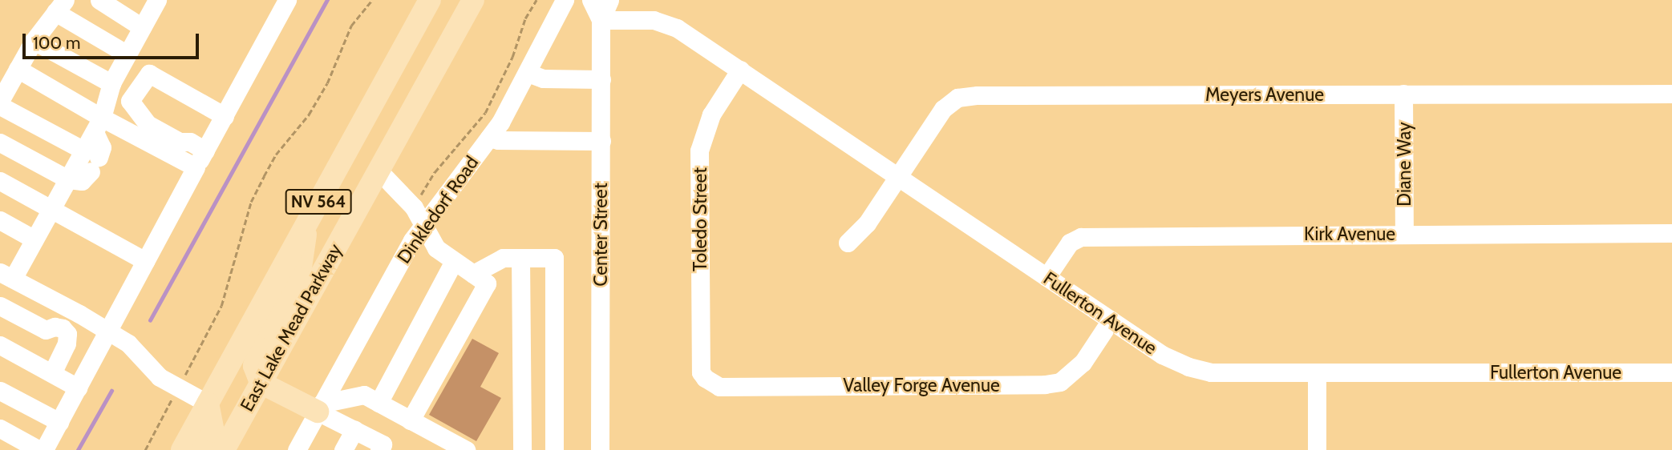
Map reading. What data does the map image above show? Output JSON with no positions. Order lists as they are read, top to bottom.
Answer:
{
  "streets": {
    "main road": ["NV 564", "East Lake Mead Parkway"],
    "street": [
      "Meyers Avenue",
      "Diane Way",
      "Dinkledorf Road",
      "Toledo Street",
      "Kirk Avenue",
      "Center Street",
      "Fullerton Avenue",
      "Valley Forge Avenue"
    ]
  },
  "crossings": [
    ["Meyers Avenue", "Diane Way"],
    ["Meyers Avenue", "Fullerton Avenue"],
    ["Diane Way", "Kirk Avenue"],
    ["Toledo Street", "Fullerton Avenue"],
    ["Toledo Street", "Valley Forge Avenue"],
    ["Kirk Avenue", "Fullerton Avenue"],
    ["Center Street", "Fullerton Avenue"],
    ["Fullerton Avenue", "Valley Forge Avenue"]
  ],
  "scale_bar": "100 m"
}
